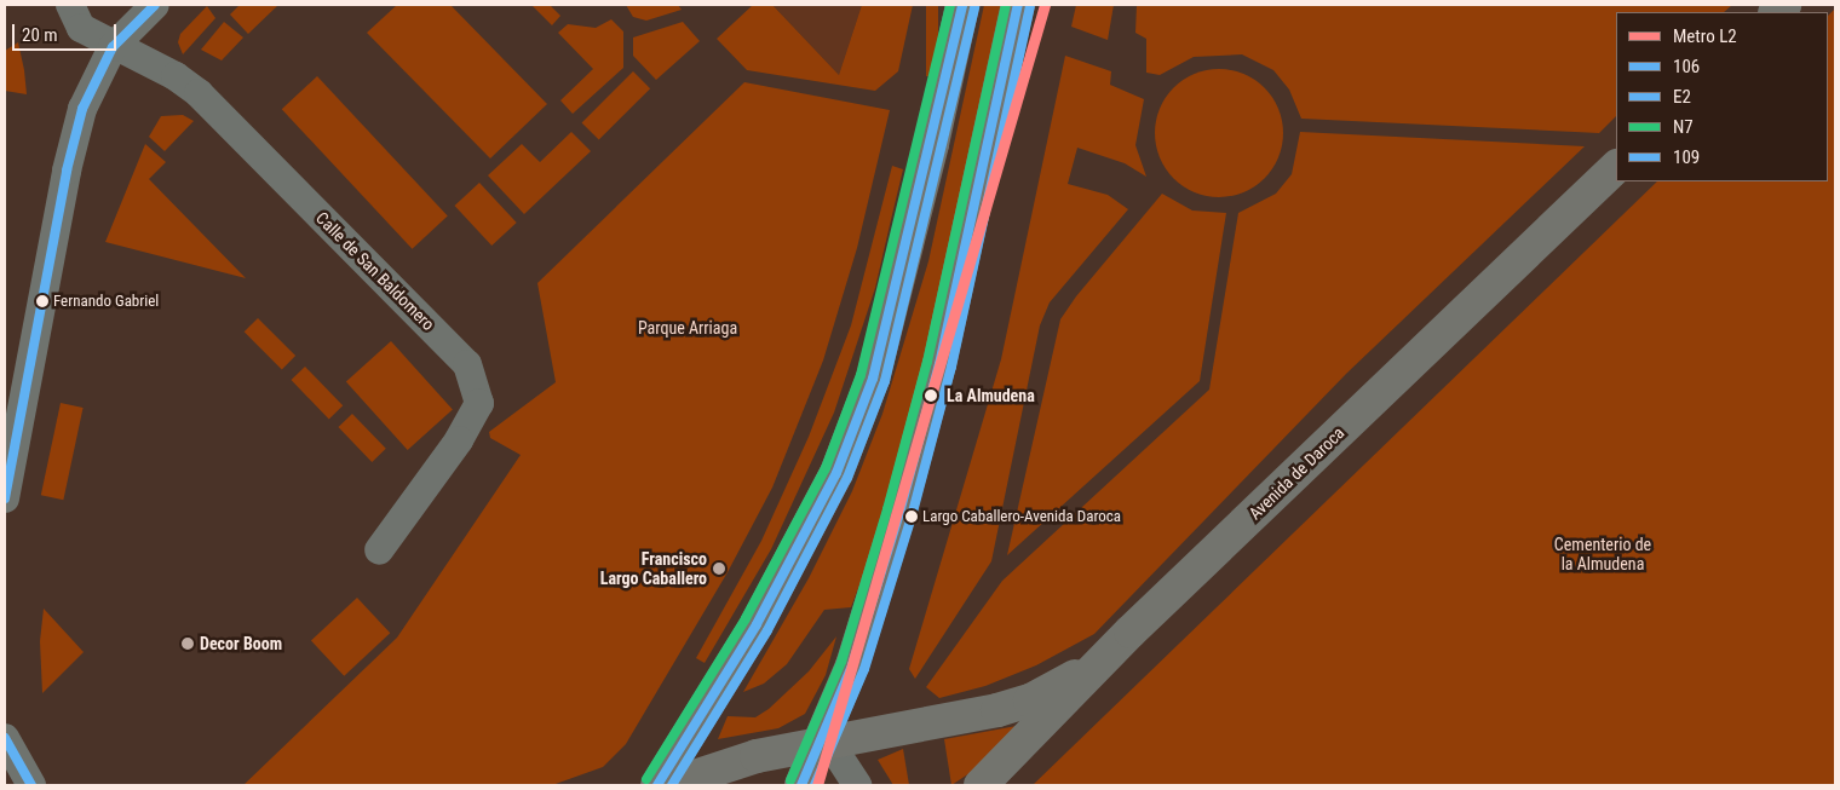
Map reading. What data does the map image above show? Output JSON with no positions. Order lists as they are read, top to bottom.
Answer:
{
  "streets": {
    "main road": ["Avenida de Daroca"],
    "street": ["Calle de San Baldomero"]
  },
  "parks": ["Parque Arriaga", "Cementerio de la Almudena"],
  "places": [
    "Fernando Gabriel",
    "La Almudena",
    "Largo Caballero-Avenida Daroca",
    "Francisco Largo Caballero",
    "Decor Boom"
  ],
  "lines": [
    "metro line L2",
    "transit line 106",
    "transit line N7",
    "transit line 109",
    "transit line E2"
  ],
  "legend": [
    "Metro L2",
    "106",
    "E2",
    "N7",
    "109"
  ],
  "scale_bar": "20 m"
}
